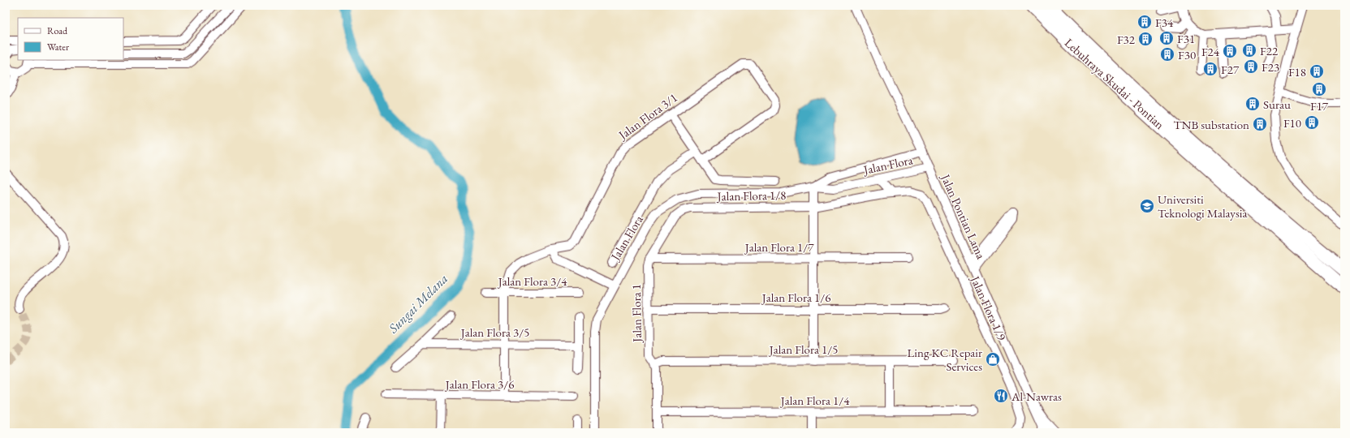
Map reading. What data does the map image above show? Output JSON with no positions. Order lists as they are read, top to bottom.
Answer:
{
  "streets": {
    "highway": ["Lebuhraya Skudai - Pontian"],
    "street": [
      "Jalan Flora 3/1",
      "Jalan Flora",
      "Jalan Flora 1/8",
      "Jalan Pontian Lama",
      "Jalan Flora 1/7",
      "Jalan Flora 3/4",
      "Jalan Flora 1/6",
      "Jalan Flora 1/9",
      "Jalan Flora 1",
      "Jalan Flora 3/5",
      "Jalan Flora 1/5",
      "Jalan Flora 3/6",
      "Jalan Flora 1/4"
    ]
  },
  "crossings": [
    ["Jalan Flora 3/1", "Jalan Flora 3/4"],
    ["Jalan Flora", "Jalan Pontian Lama"],
    ["Jalan Flora 1/8", "Jalan Flora 1/9"],
    ["Jalan Flora 1/8", "Jalan Flora 1"],
    ["Jalan Flora 1/7", "Jalan Flora 1"],
    ["Jalan Flora 1/6", "Jalan Flora 1"],
    ["Jalan Flora 1", "Jalan Flora 1/5"],
    ["Jalan Flora 1", "Jalan Flora 1/4"]
  ],
  "water": ["Sungai Melana"],
  "places": {
    "building": [
      "F34",
      "F31",
      "F32",
      "F22",
      "F24",
      "F30",
      "F23",
      "F27",
      "F18",
      "F17",
      "Surau",
      "F10",
      "TNB substation"
    ],
    "school or university": ["Universiti Teknologi Malaysia"],
    "shop": ["Ling KC Repair Services"],
    "restaurant": ["Al-Nawras"]
  },
  "legend": ["Road", "Water"]
}
